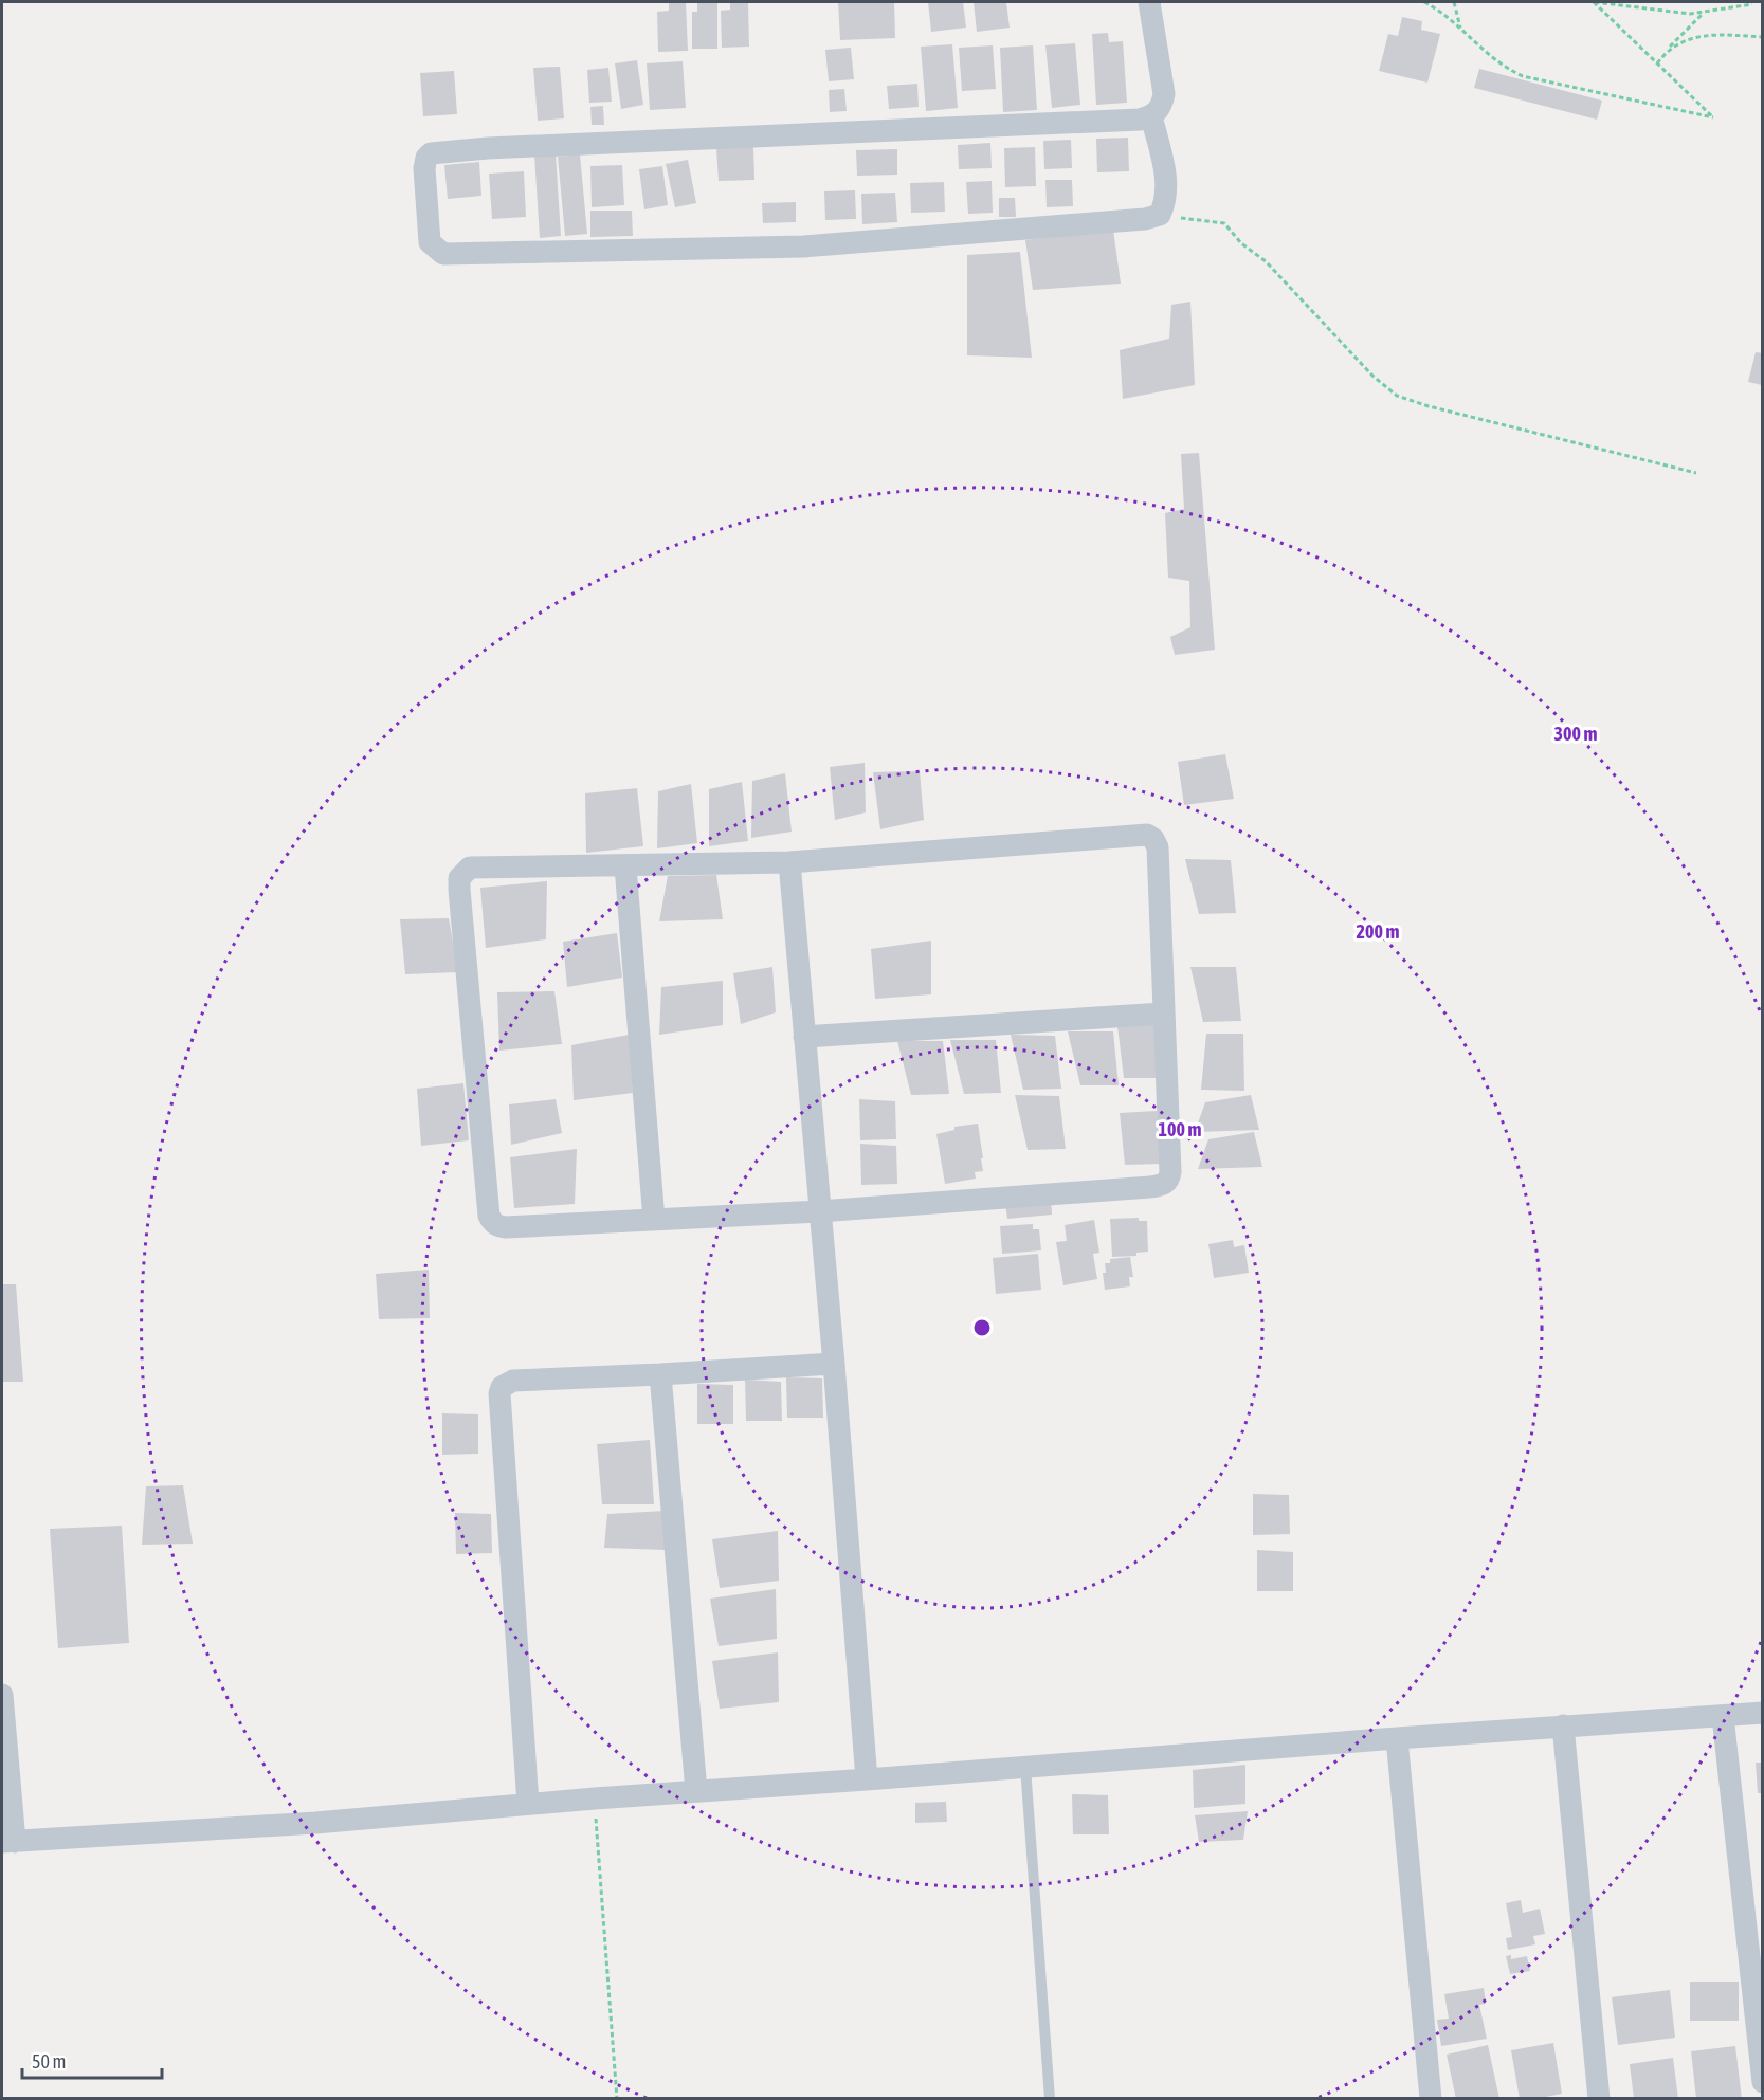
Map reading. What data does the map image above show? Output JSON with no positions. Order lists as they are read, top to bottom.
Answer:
{
  "scale_bar": "50 m",
  "rings": ["300 m", "200 m", "100 m"]
}
